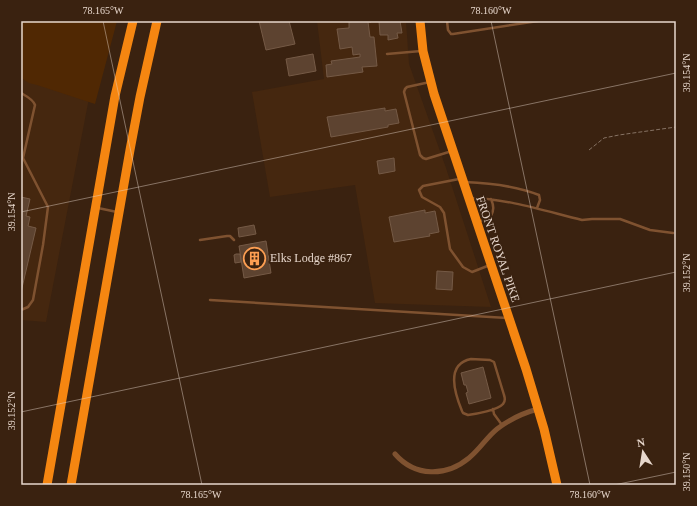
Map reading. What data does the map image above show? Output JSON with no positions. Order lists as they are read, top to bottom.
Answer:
{
  "streets": {
    "highway": ["FRONT ROYAL PIKE"]
  },
  "places": {
    "building": ["Elks Lodge #867"]
  },
  "north": "top",
  "coordinates": [
    "78.165°W",
    "78.160°W",
    "39.154°N",
    "39.152°N",
    "39.150°N"
  ]
}
